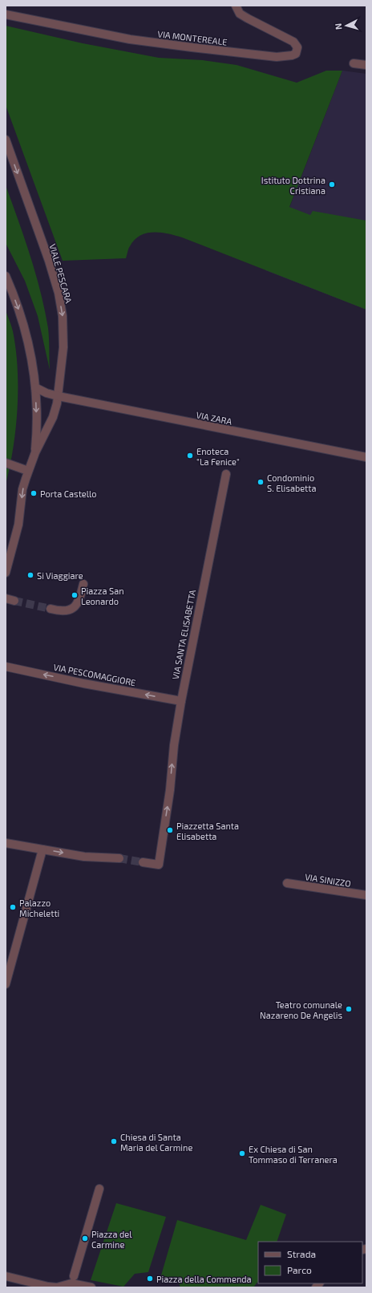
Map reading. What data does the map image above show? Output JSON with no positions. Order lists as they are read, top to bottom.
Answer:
{
  "streets": {
    "street": [
      "VIA MONTEREALE",
      "VIALE PESCARA",
      "VIA ZARA",
      "VIA SANTA ELISABETTA",
      "VIA PESCOMAGGIORE",
      "VIA SINIZZO"
    ]
  },
  "crossings": [
    ["VIALE PESCARA", "VIA ZARA"],
    ["VIA SANTA ELISABETTA", "VIA PESCOMAGGIORE"]
  ],
  "one_way": ["VIA SANTA ELISABETTA", "VIA PESCOMAGGIORE"],
  "places": [
    "Istituto Dottrina Cristiana",
    "Enoteca \"La Fenice\"",
    "Condominio S. Elisabetta",
    "Porta Castello",
    "Si Viaggiare",
    "Piazza San Leonardo",
    "Piazzetta Santa Elisabetta",
    "Palazzo Micheletti",
    "Teatro comunale Nazareno De Angelis",
    "Chiesa di Santa Maria del Carmine",
    "Ex Chiesa di San Tommaso di Terranera",
    "Piazza del Carmine",
    "Piazza della Commenda"
  ],
  "legend": ["Strada", "Parco"],
  "north": "left"
}
